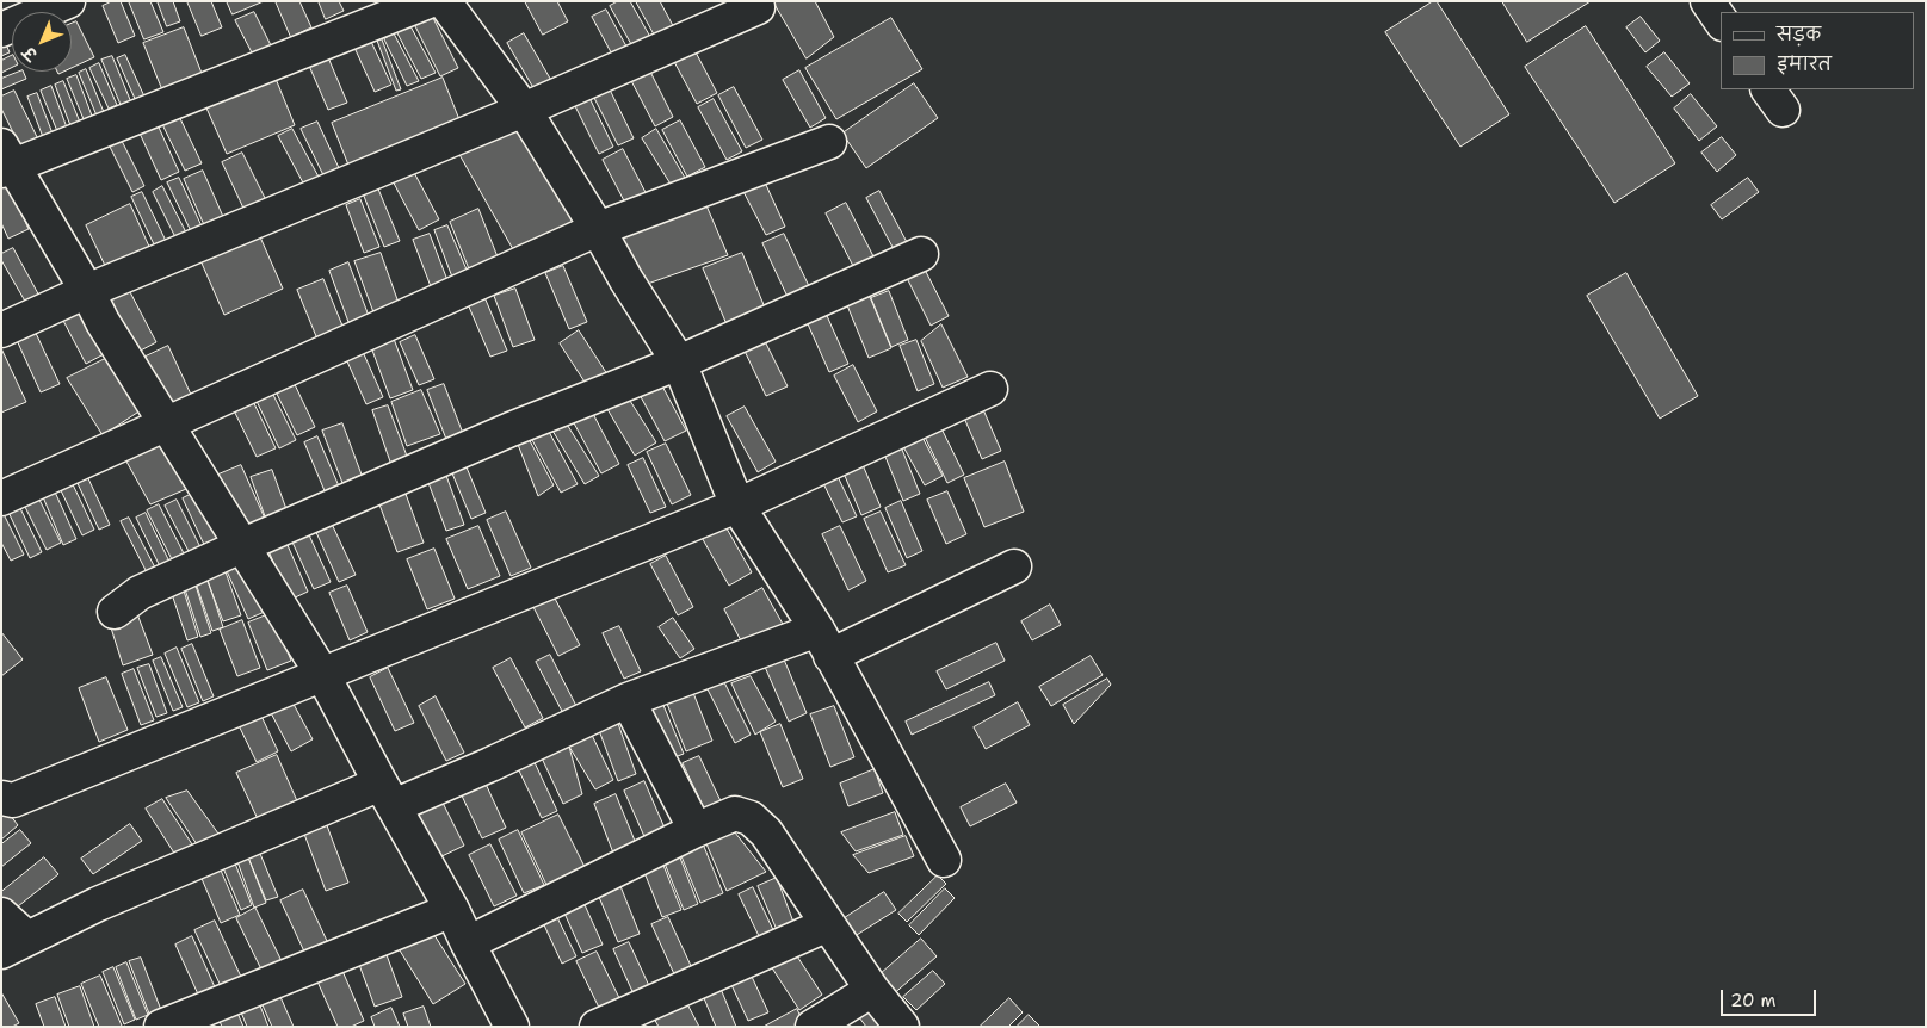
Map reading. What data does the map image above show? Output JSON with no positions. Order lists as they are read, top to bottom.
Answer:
{
  "legend": ["सड़क", "इमारत"],
  "scale_bar": "20 m",
  "north": "bottom left"
}
